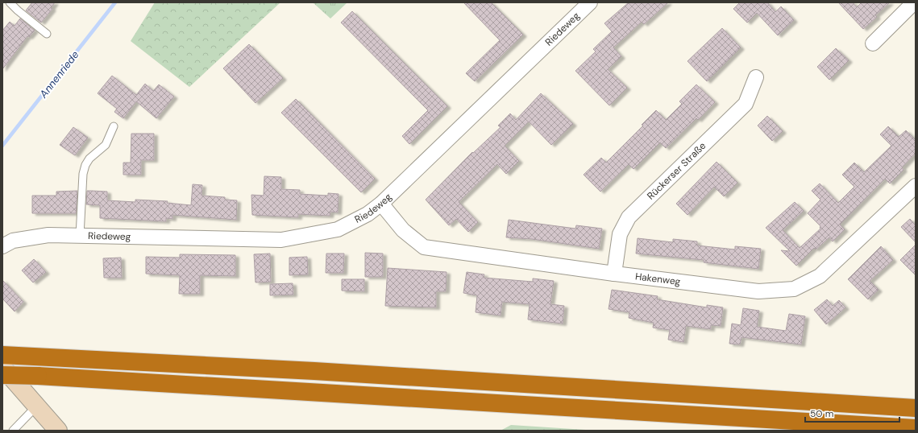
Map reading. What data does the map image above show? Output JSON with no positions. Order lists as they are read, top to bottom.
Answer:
{
  "streets": {
    "street": ["Riedeweg", "Rückerser Straße", "Hakenweg"]
  },
  "crossings": [
    ["Riedeweg", "Hakenweg"],
    ["Rückerser Straße", "Hakenweg"]
  ],
  "water": ["Annenriede"],
  "scale_bar": "50 m"
}
